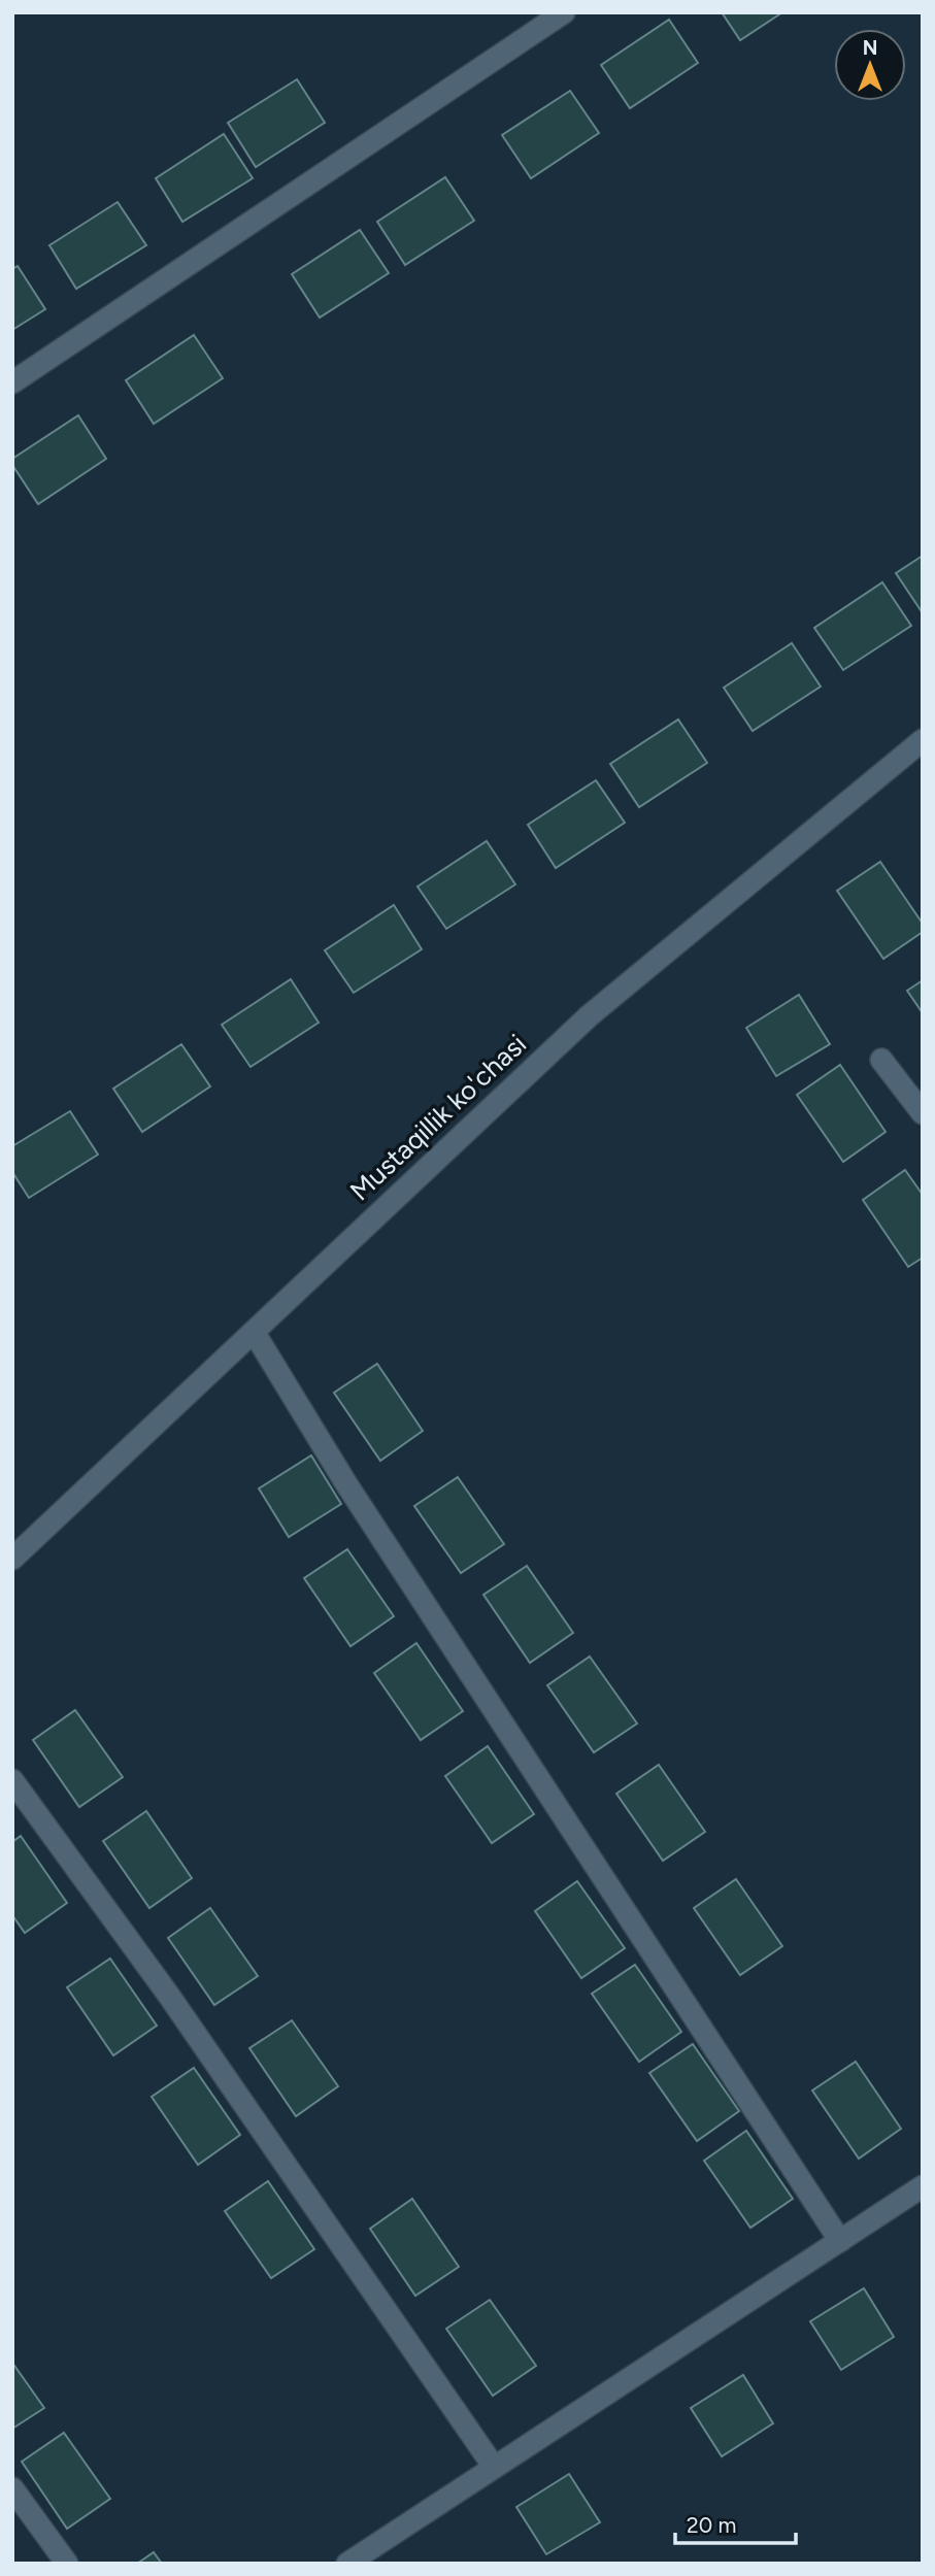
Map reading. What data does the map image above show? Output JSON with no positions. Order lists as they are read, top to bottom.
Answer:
{
  "streets": {
    "street": ["Mustaqillik ko'chasi"]
  },
  "scale_bar": "20 m",
  "north": "top"
}
